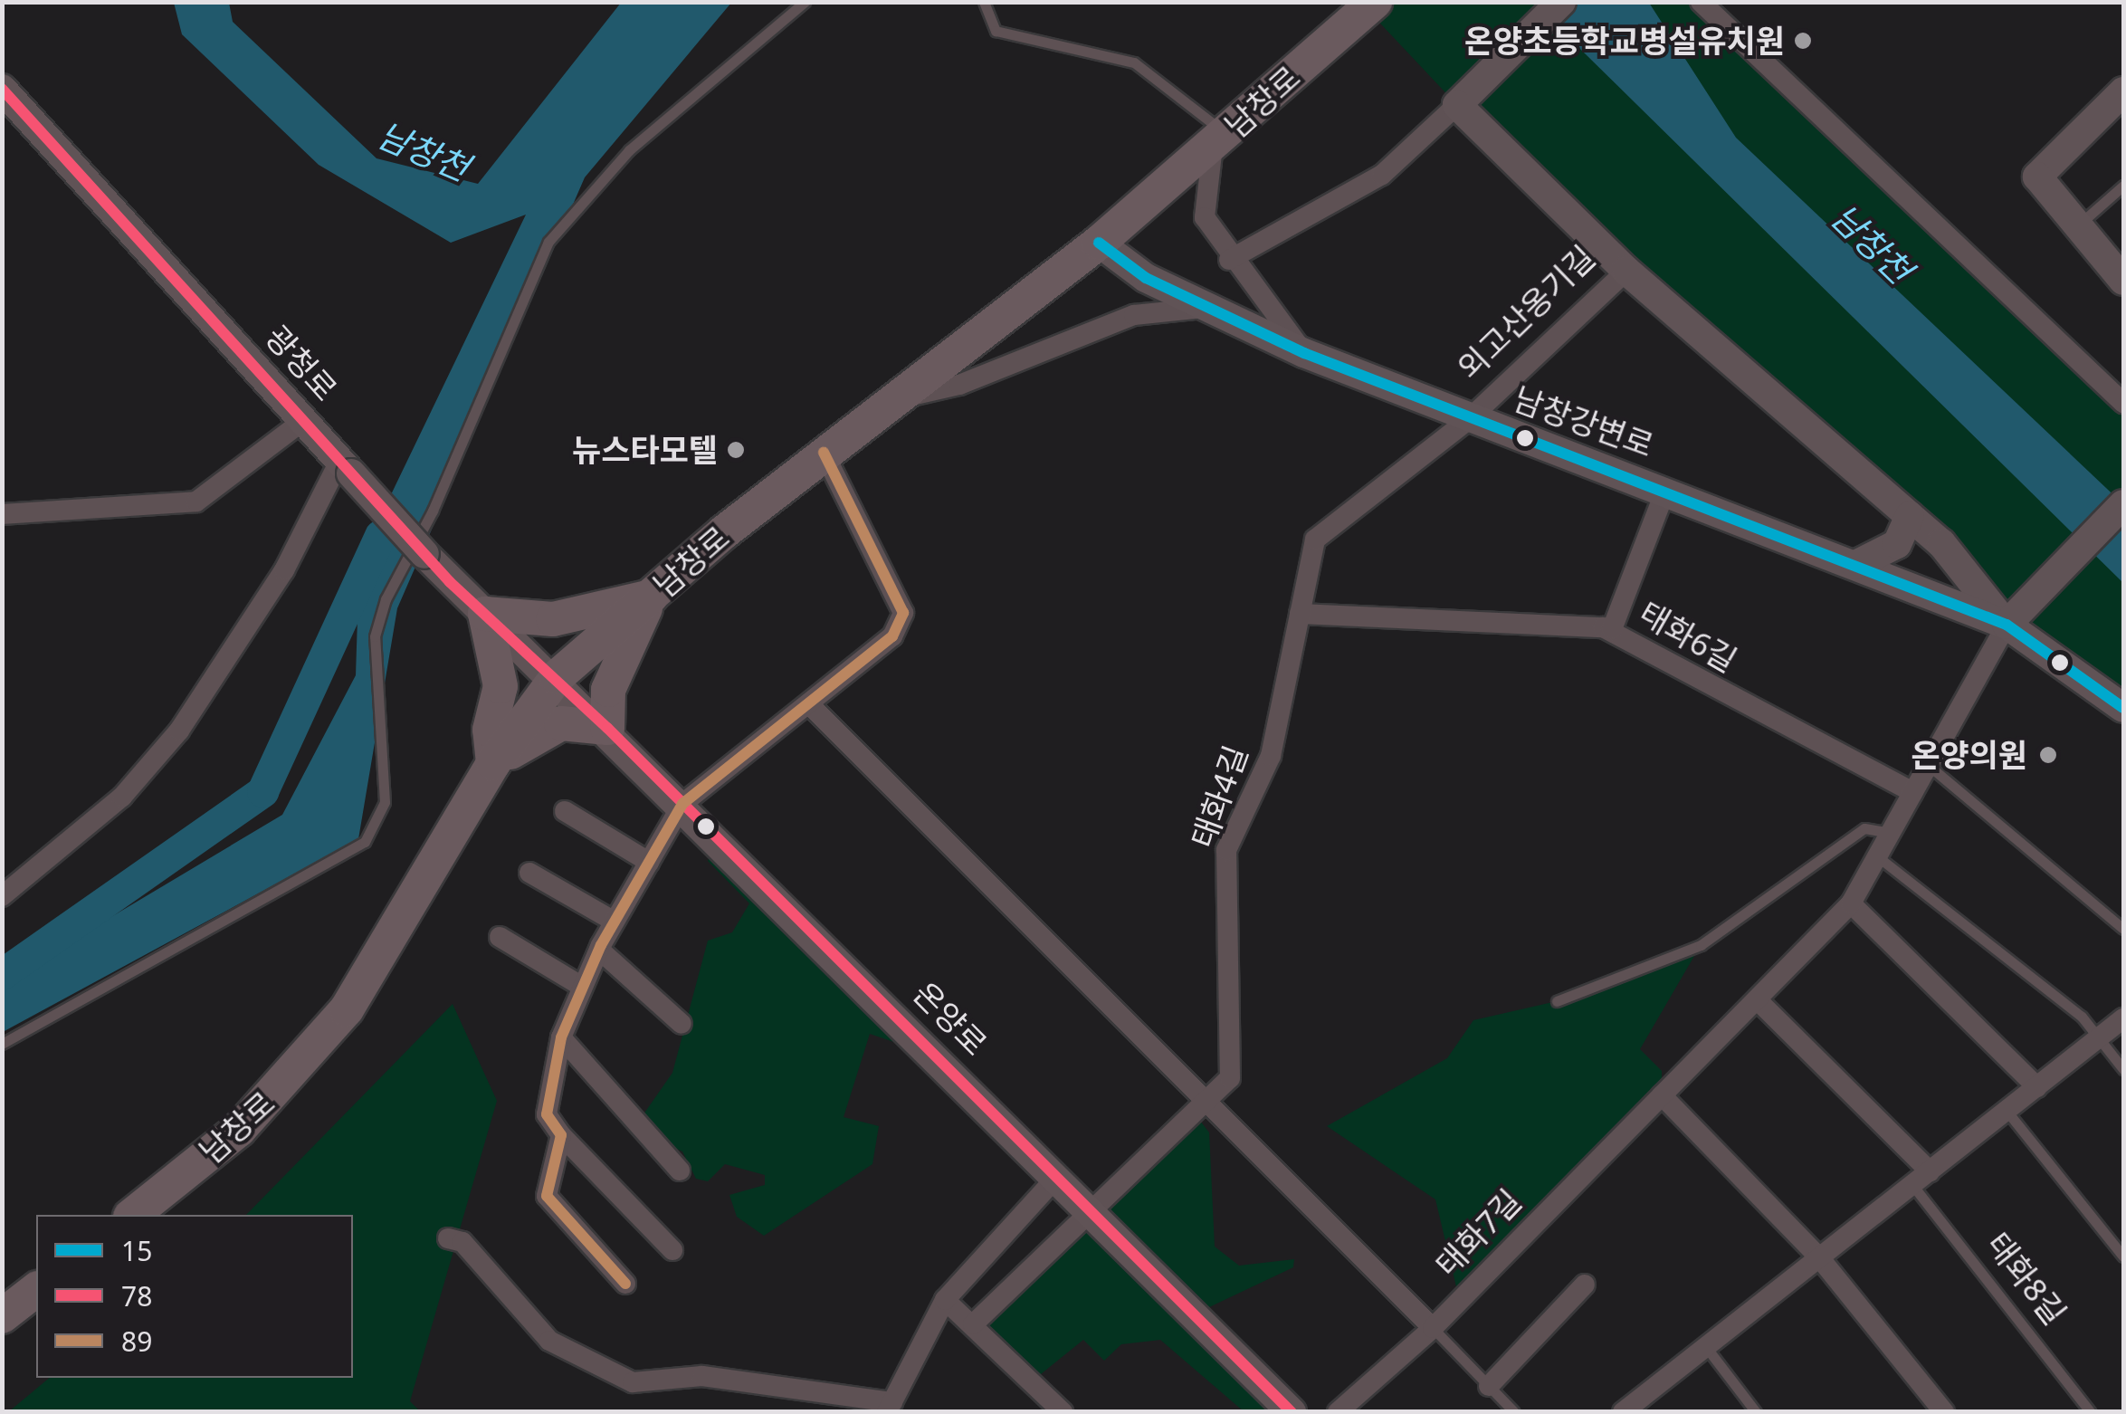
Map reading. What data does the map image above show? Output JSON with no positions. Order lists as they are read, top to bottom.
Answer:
{
  "streets": {
    "main road": ["남창로"],
    "street": [
      "외고산옹기길",
      "광청로",
      "남창강변로",
      "태화6길",
      "태화4길",
      "온양로",
      "태화7길"
    ],
    "lane": ["태화8길"]
  },
  "crossings": [
    ["남창로", "광청로"],
    ["남창로", "남창강변로"],
    ["남창로", "온양로"],
    ["외고산옹기길", "남창강변로"],
    ["외고산옹기길", "태화4길"],
    ["광청로", "온양로"],
    ["남창강변로", "태화4길"],
    ["남창강변로", "태화7길"],
    ["태화6길", "태화4길"],
    ["태화6길", "태화7길"],
    ["태화4길", "온양로"]
  ],
  "water": ["남창천"],
  "places": ["온양초등학교병설유치원", "뉴스타모텔", "온양의원"],
  "lines": ["transit line 78", "transit line 15", "transit line 89"],
  "legend": ["15", "78", "89"]
}
